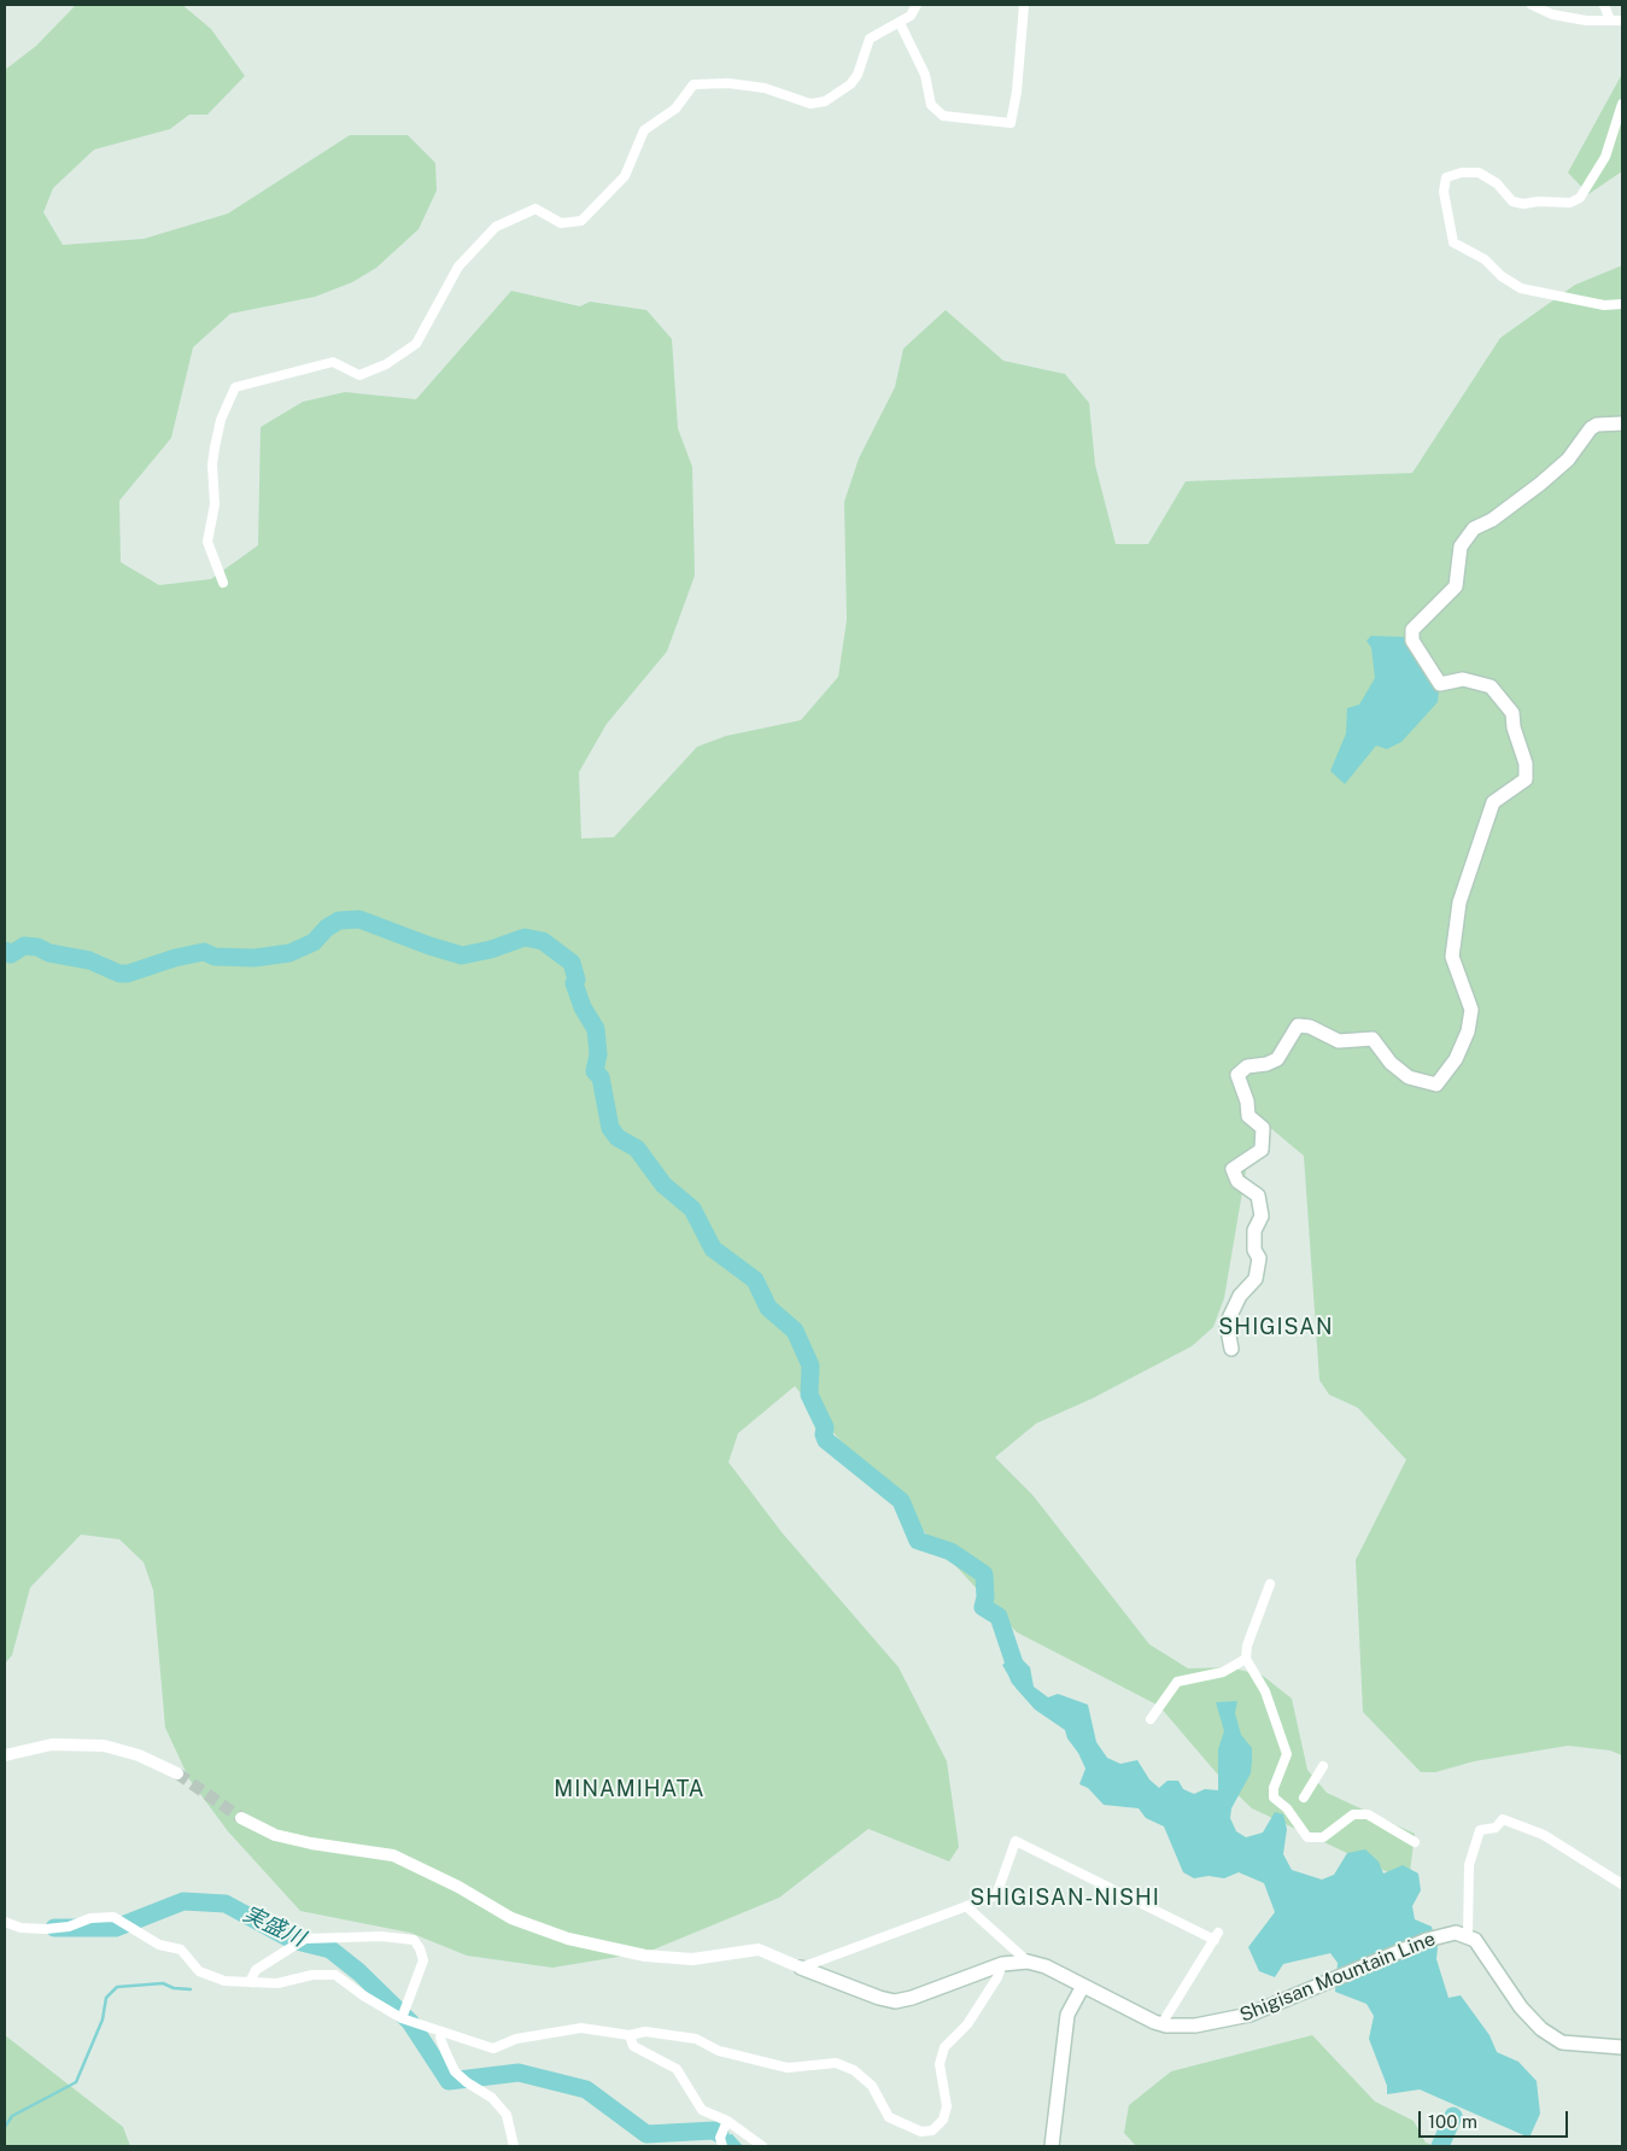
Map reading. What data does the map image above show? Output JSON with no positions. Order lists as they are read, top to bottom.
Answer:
{
  "streets": {
    "main road": ["Shigisan Mountain Line"]
  },
  "districts": ["SHIGISAN", "MINAMIHATA", "SHIGISAN-NISHI"],
  "water": ["実盛川"],
  "scale_bar": "100 m"
}
